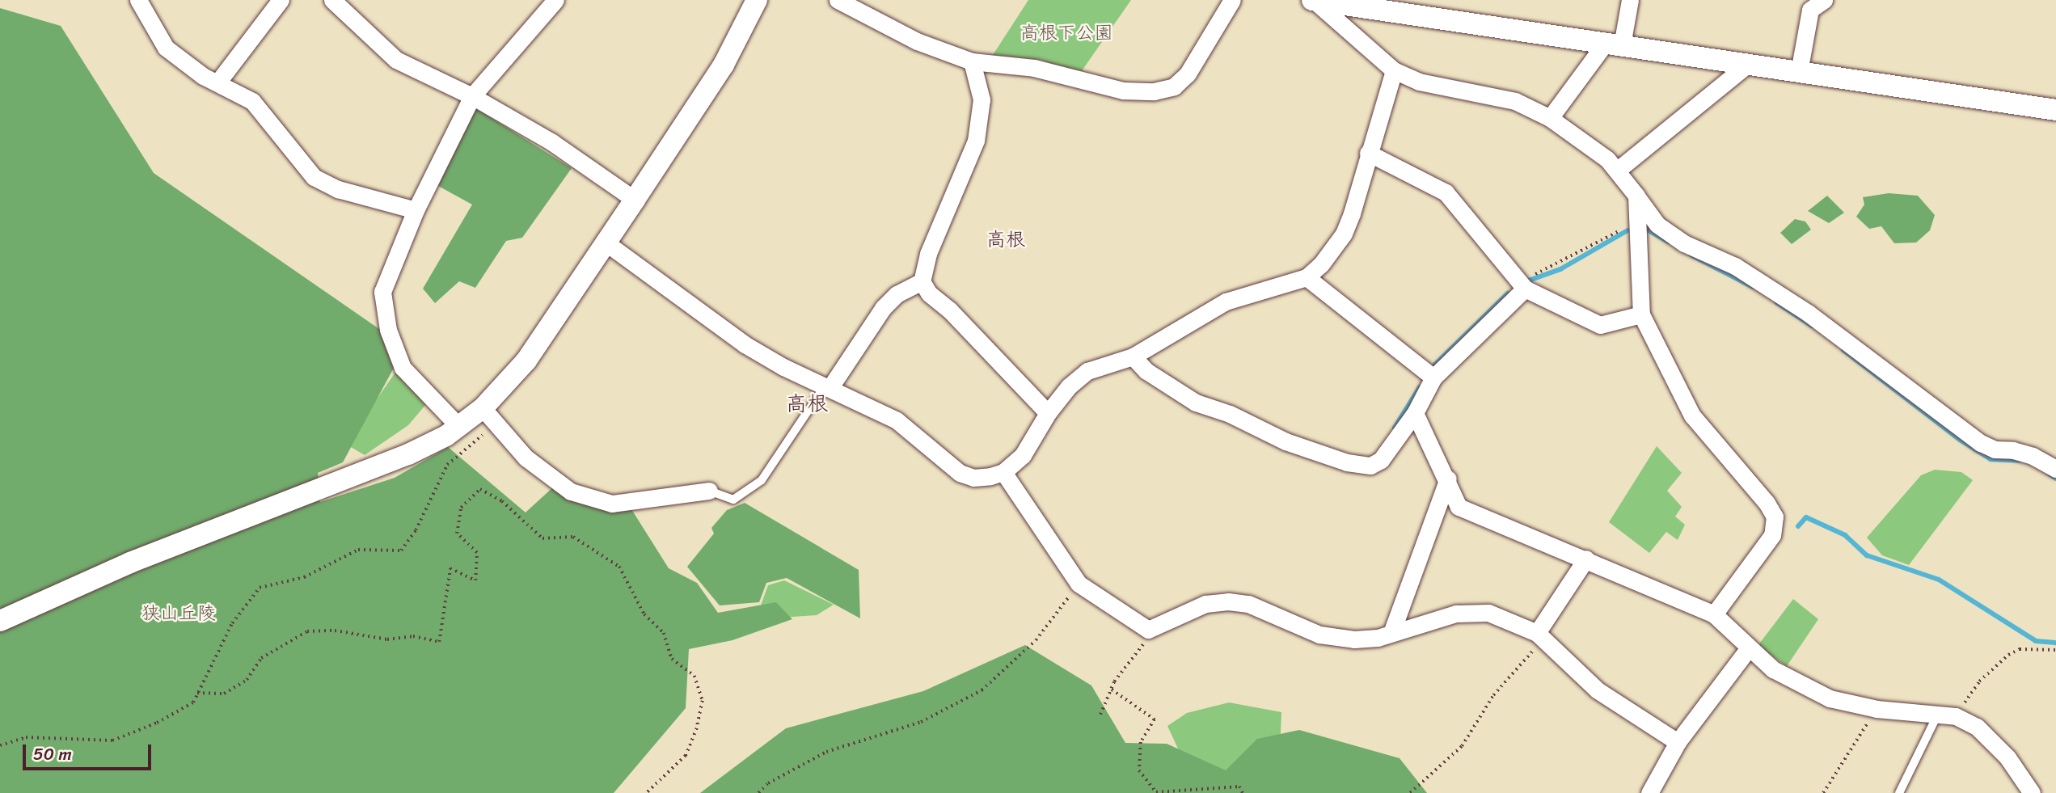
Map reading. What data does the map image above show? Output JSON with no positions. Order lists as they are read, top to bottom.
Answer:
{
  "districts": ["高根", "高根"],
  "parks": ["高根下公園", "狭山丘陵"],
  "scale_bar": "50 m"
}
